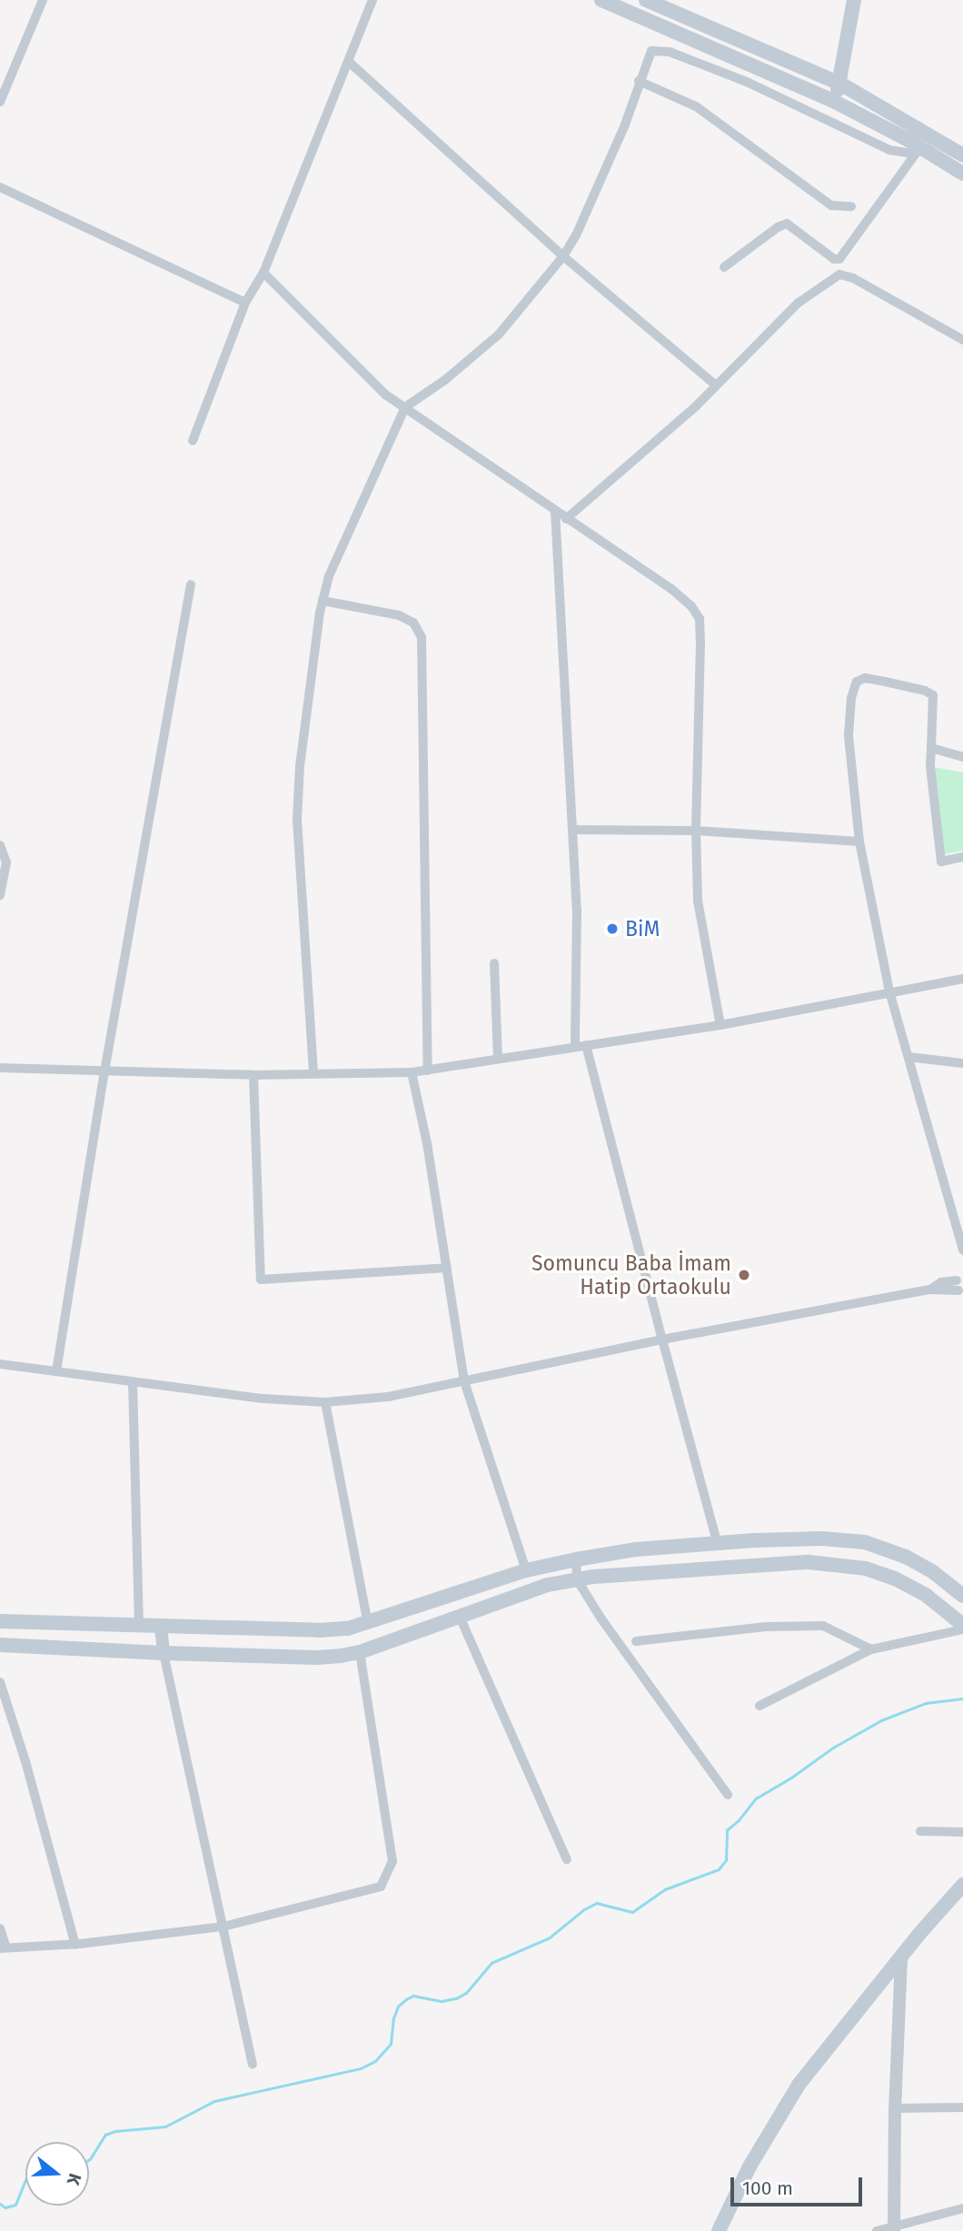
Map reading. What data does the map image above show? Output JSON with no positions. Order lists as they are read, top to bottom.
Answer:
{
  "places": ["BiM", "Somuncu Baba İmam Hatip Ortaokulu"],
  "scale_bar": "100 m",
  "north": "right"
}
